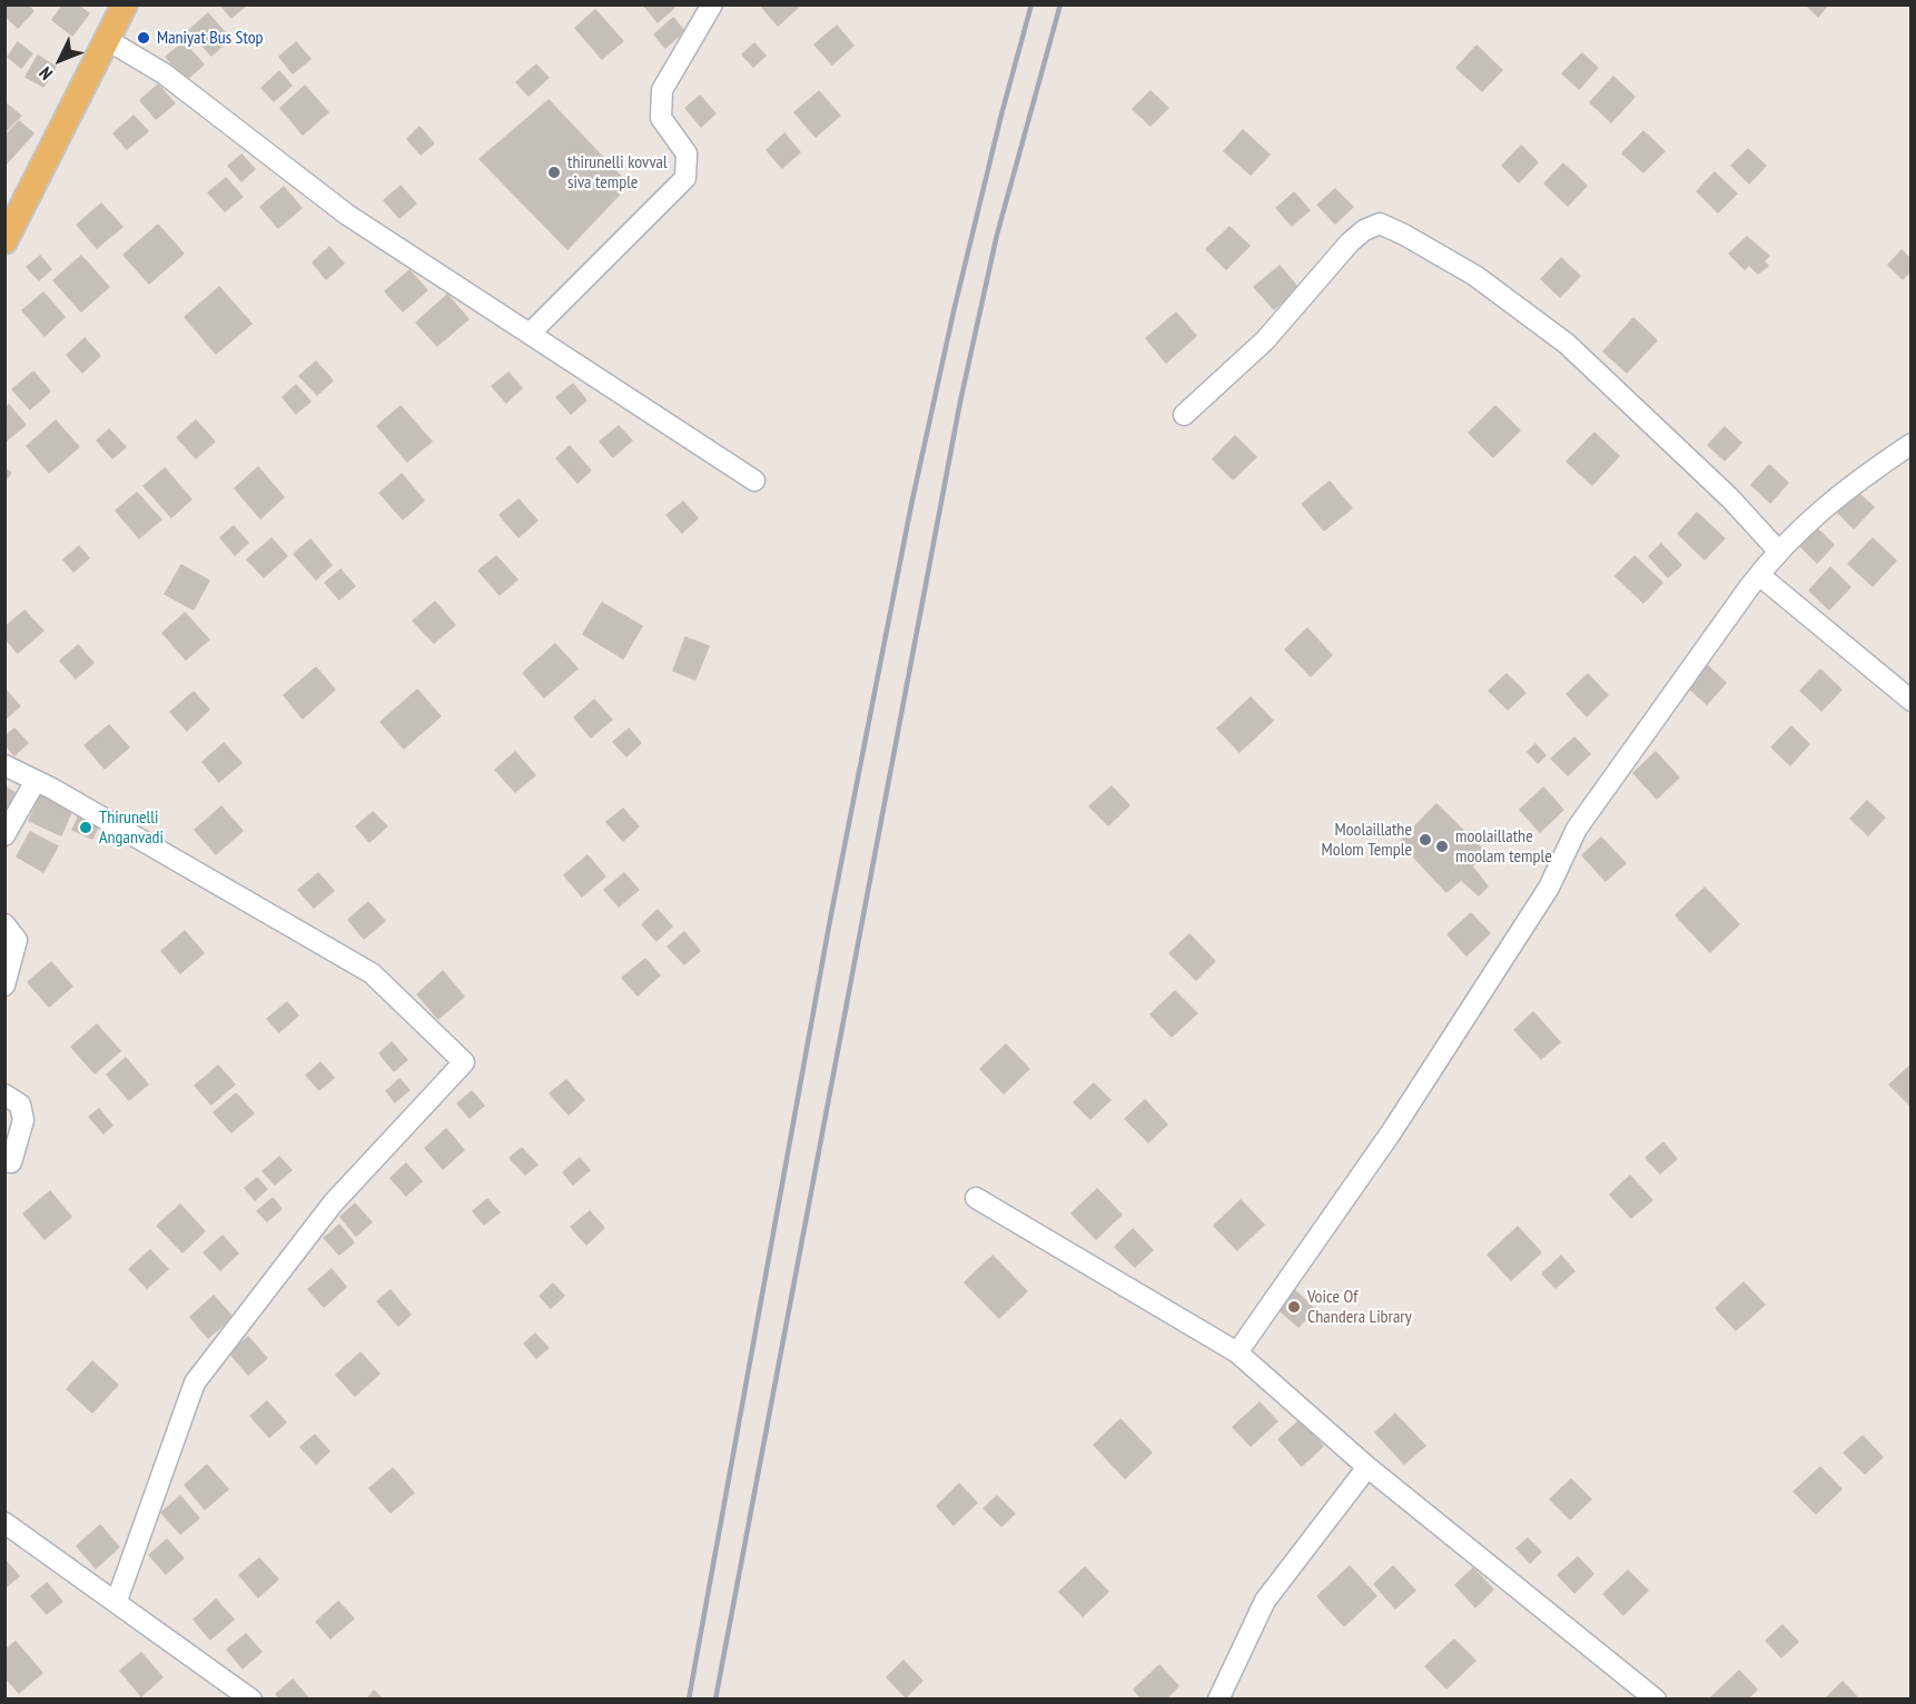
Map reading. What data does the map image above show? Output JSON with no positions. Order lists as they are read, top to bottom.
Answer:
{
  "places": [
    "Maniyat Bus Stop",
    "thirunelli kovval siva temple",
    "Thirunelli Anganvadi",
    "Moolaillathe Molom Temple",
    "moolaillathe moolam temple",
    "Voice Of Chandera Library"
  ],
  "north": "bottom left"
}
